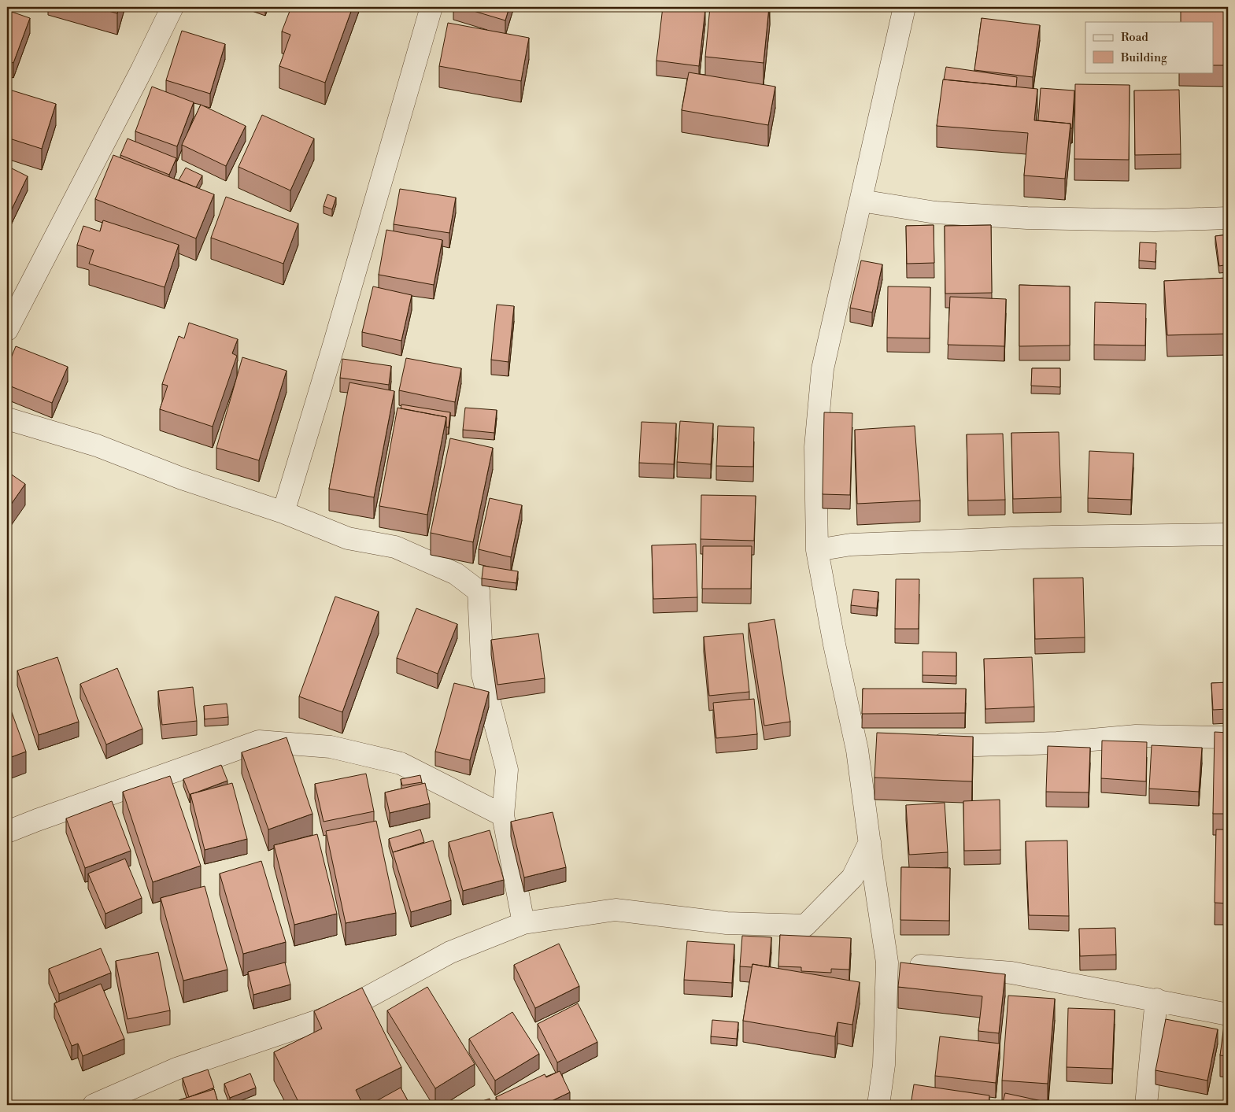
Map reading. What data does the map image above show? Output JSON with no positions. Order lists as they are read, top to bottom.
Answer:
{
  "legend": ["Road", "Building"]
}
